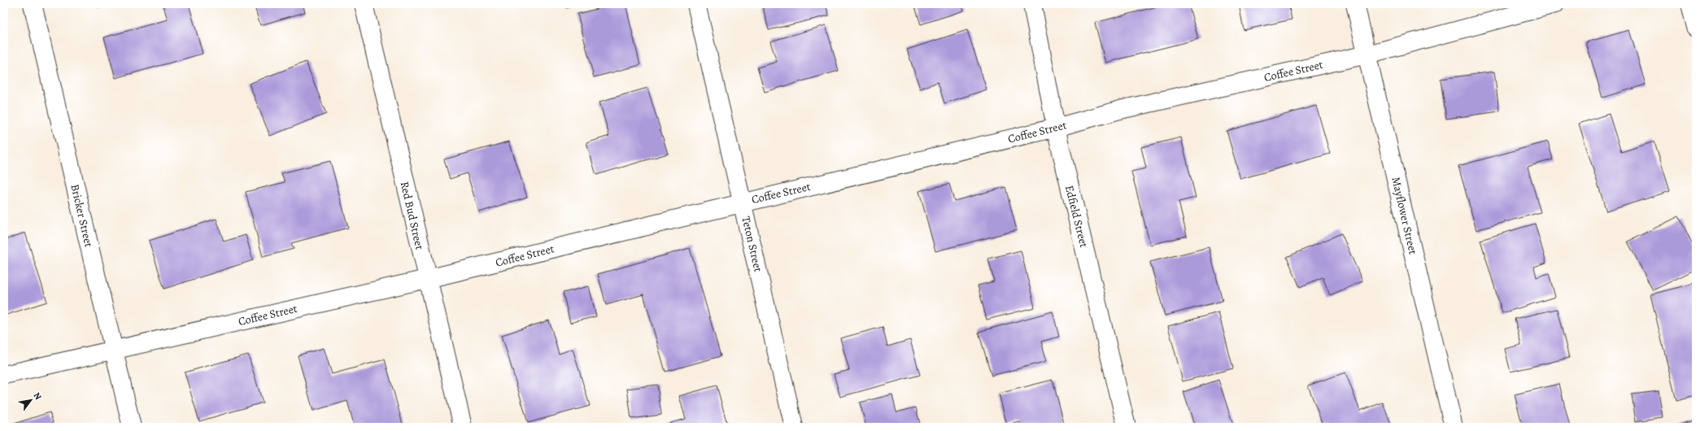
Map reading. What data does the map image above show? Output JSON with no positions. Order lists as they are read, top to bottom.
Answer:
{
  "streets": {
    "street": [
      "Coffee Street",
      "Bricker Street",
      "Red Bud Street",
      "Mayflower Street",
      "Edfield Street",
      "Teton Street"
    ]
  },
  "crossings": [
    ["Coffee Street", "Bricker Street"],
    ["Coffee Street", "Red Bud Street"],
    ["Coffee Street", "Mayflower Street"],
    ["Coffee Street", "Edfield Street"],
    ["Coffee Street", "Teton Street"]
  ],
  "north": "top right"
}
